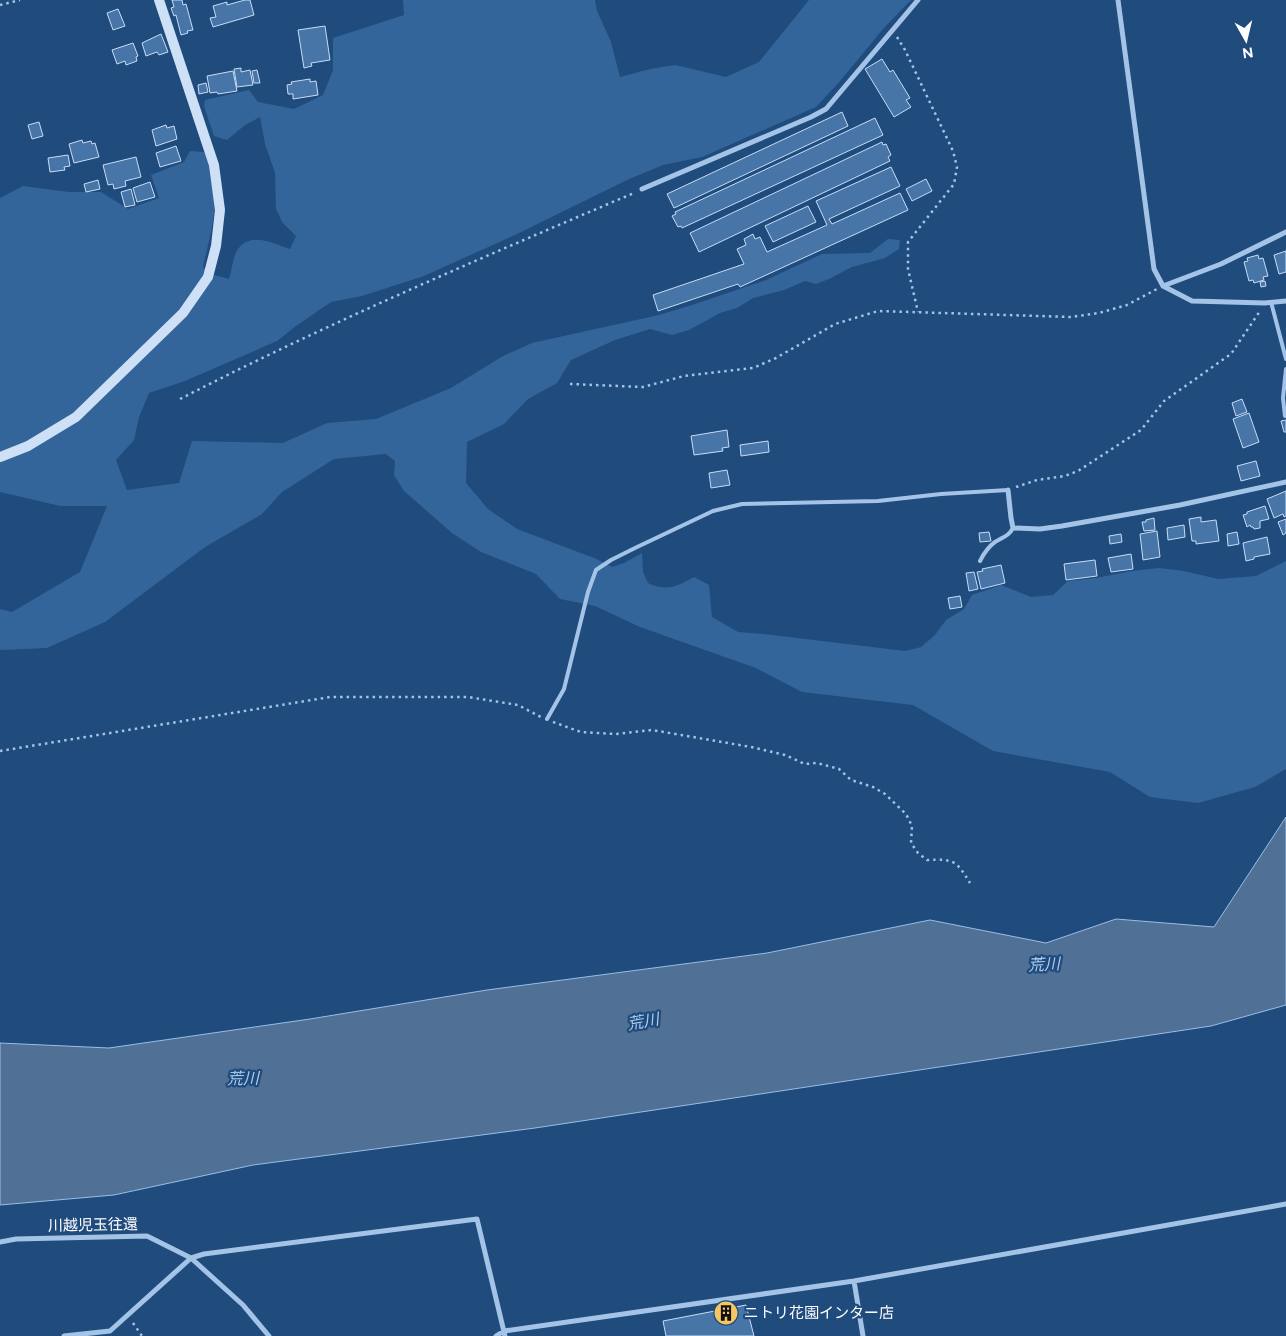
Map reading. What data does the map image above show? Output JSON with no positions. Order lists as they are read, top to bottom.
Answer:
{
  "streets": {
    "street": ["川越児玉往還"]
  },
  "water": ["荒川"],
  "places": {
    "building": ["ニトリ花園インター店"]
  },
  "north": "bottom"
}
